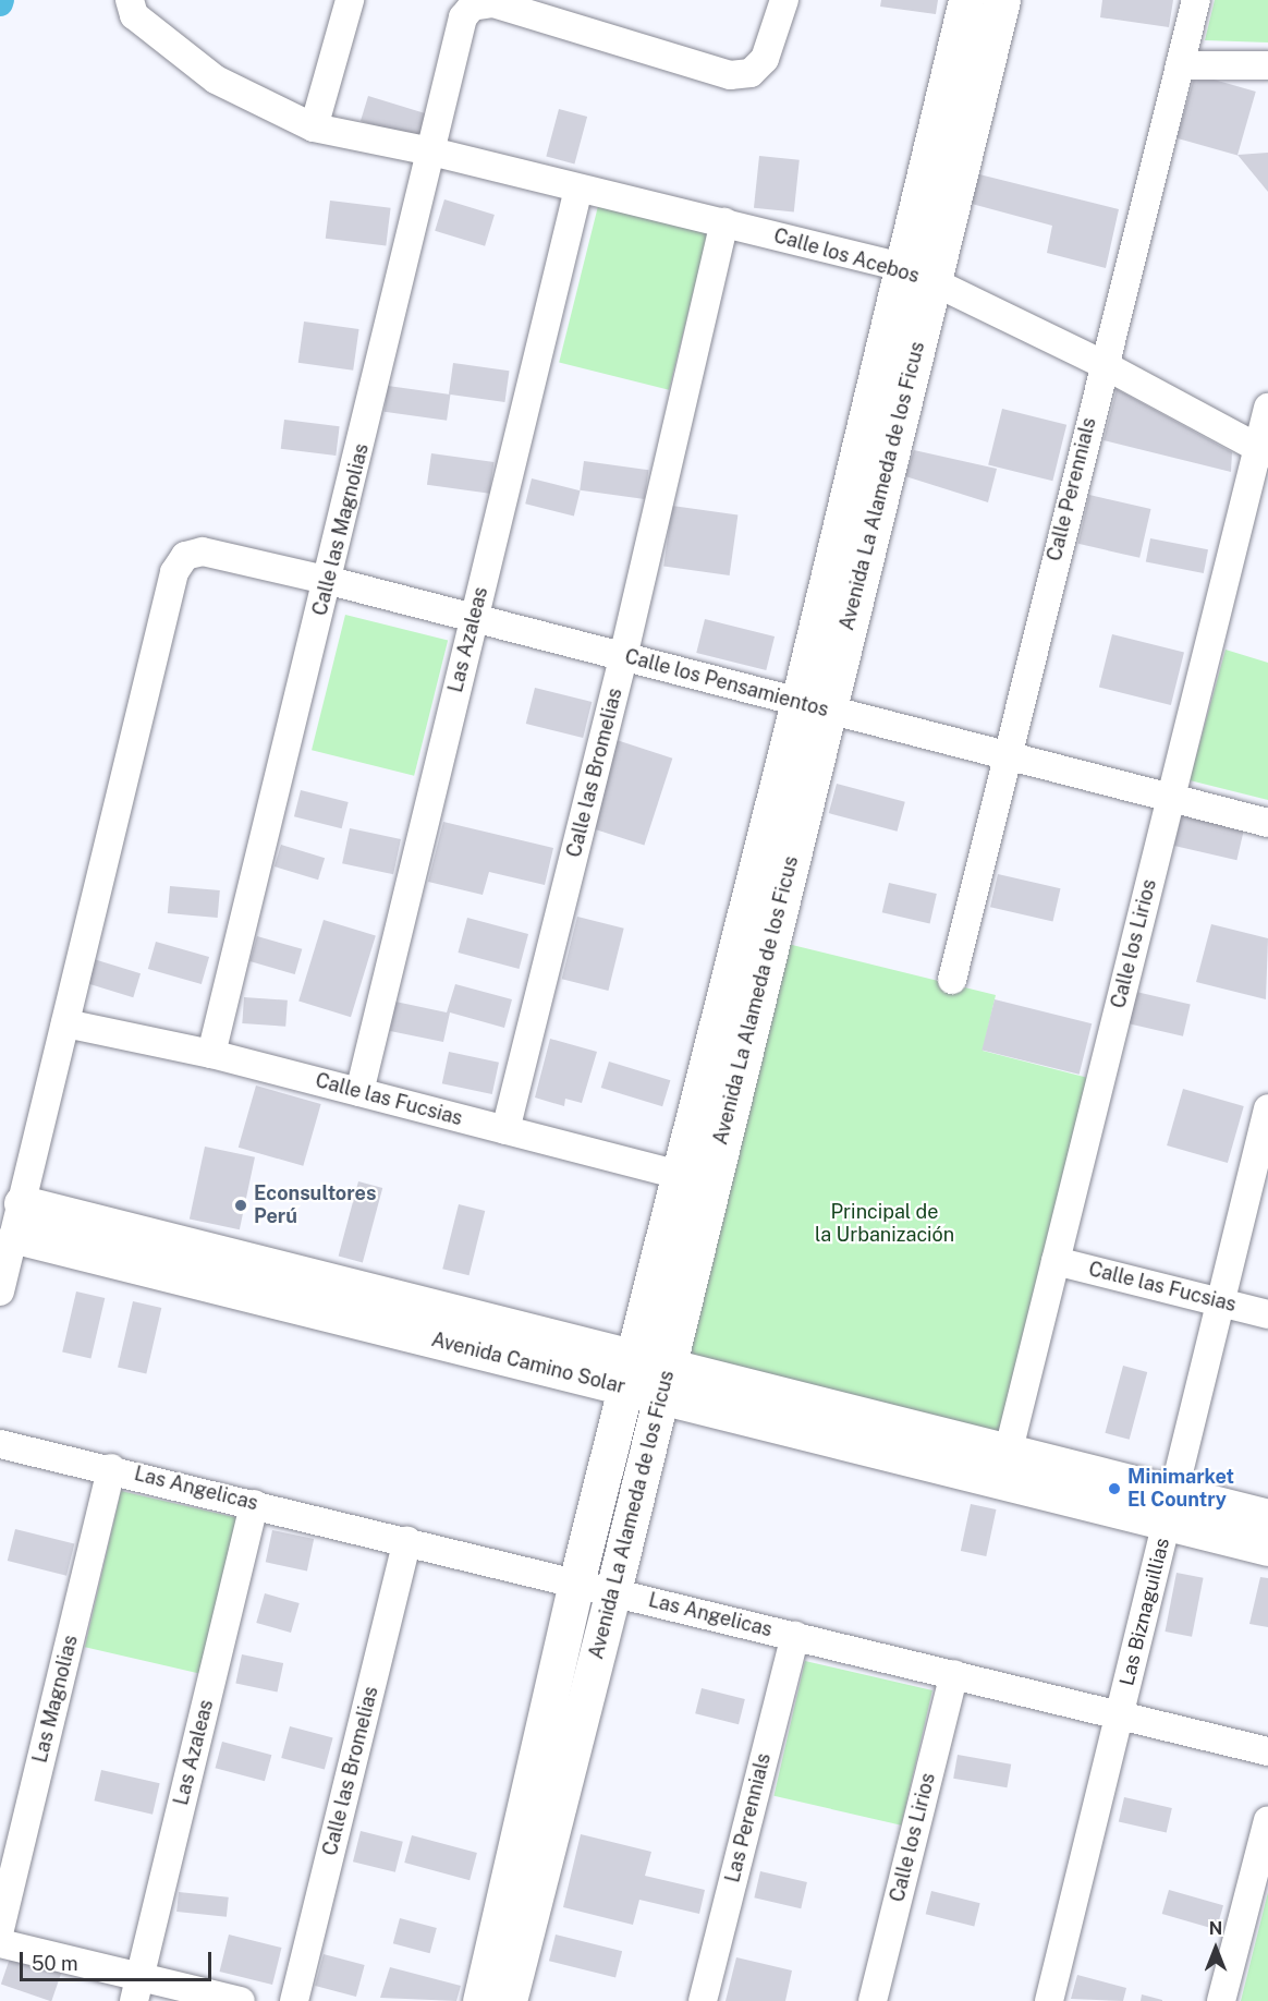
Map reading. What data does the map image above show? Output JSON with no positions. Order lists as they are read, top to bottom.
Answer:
{
  "streets": {
    "street": [
      "Calle los Acebos",
      "Avenida La Alameda de los Ficus",
      "Calle Perennials",
      "Calle las Magnolias",
      "Las Azaleas",
      "Calle los Pensamientos",
      "Calle las Bromelias",
      "Calle los Lirios",
      "Calle las Fucsias",
      "Avenida Camino Solar",
      "Las Angelicas",
      "Las Biznaguillias",
      "Las Magnolias",
      "Las Perennials"
    ]
  },
  "crossings": [
    ["Calle los Acebos", "Avenida La Alameda de los Ficus"],
    ["Calle los Acebos", "Calle Perennials"],
    ["Calle los Acebos", "Calle las Magnolias"],
    ["Calle los Acebos", "Las Azaleas"],
    ["Calle los Acebos", "Calle las Bromelias"],
    ["Calle los Acebos", "Calle los Lirios"],
    ["Avenida La Alameda de los Ficus", "Calle los Pensamientos"],
    ["Avenida La Alameda de los Ficus", "Calle las Fucsias"],
    ["Avenida La Alameda de los Ficus", "Avenida Camino Solar"],
    ["Avenida La Alameda de los Ficus", "Las Angelicas"],
    ["Calle Perennials", "Calle los Pensamientos"],
    ["Calle las Magnolias", "Calle los Pensamientos"],
    ["Calle las Magnolias", "Calle las Fucsias"],
    ["Las Azaleas", "Calle los Pensamientos"],
    ["Las Azaleas", "Calle las Fucsias"],
    ["Las Azaleas", "Las Angelicas"],
    ["Calle los Pensamientos", "Calle las Bromelias"],
    ["Calle los Pensamientos", "Calle los Lirios"],
    ["Calle los Pensamientos", "Calle las Fucsias"],
    ["Calle las Bromelias", "Calle las Fucsias"],
    ["Calle las Bromelias", "Las Angelicas"],
    ["Calle los Lirios", "Calle las Fucsias"],
    ["Calle los Lirios", "Avenida Camino Solar"],
    ["Calle los Lirios", "Las Angelicas"],
    ["Calle las Fucsias", "Las Biznaguillias"],
    ["Avenida Camino Solar", "Las Biznaguillias"],
    ["Las Angelicas", "Las Biznaguillias"],
    ["Las Angelicas", "Las Magnolias"],
    ["Las Angelicas", "Las Perennials"]
  ],
  "parks": ["Principal de la Urbanización"],
  "places": ["Econsultores Perú", "Minimarket El Country"],
  "scale_bar": "50 m",
  "north": "top"
}
